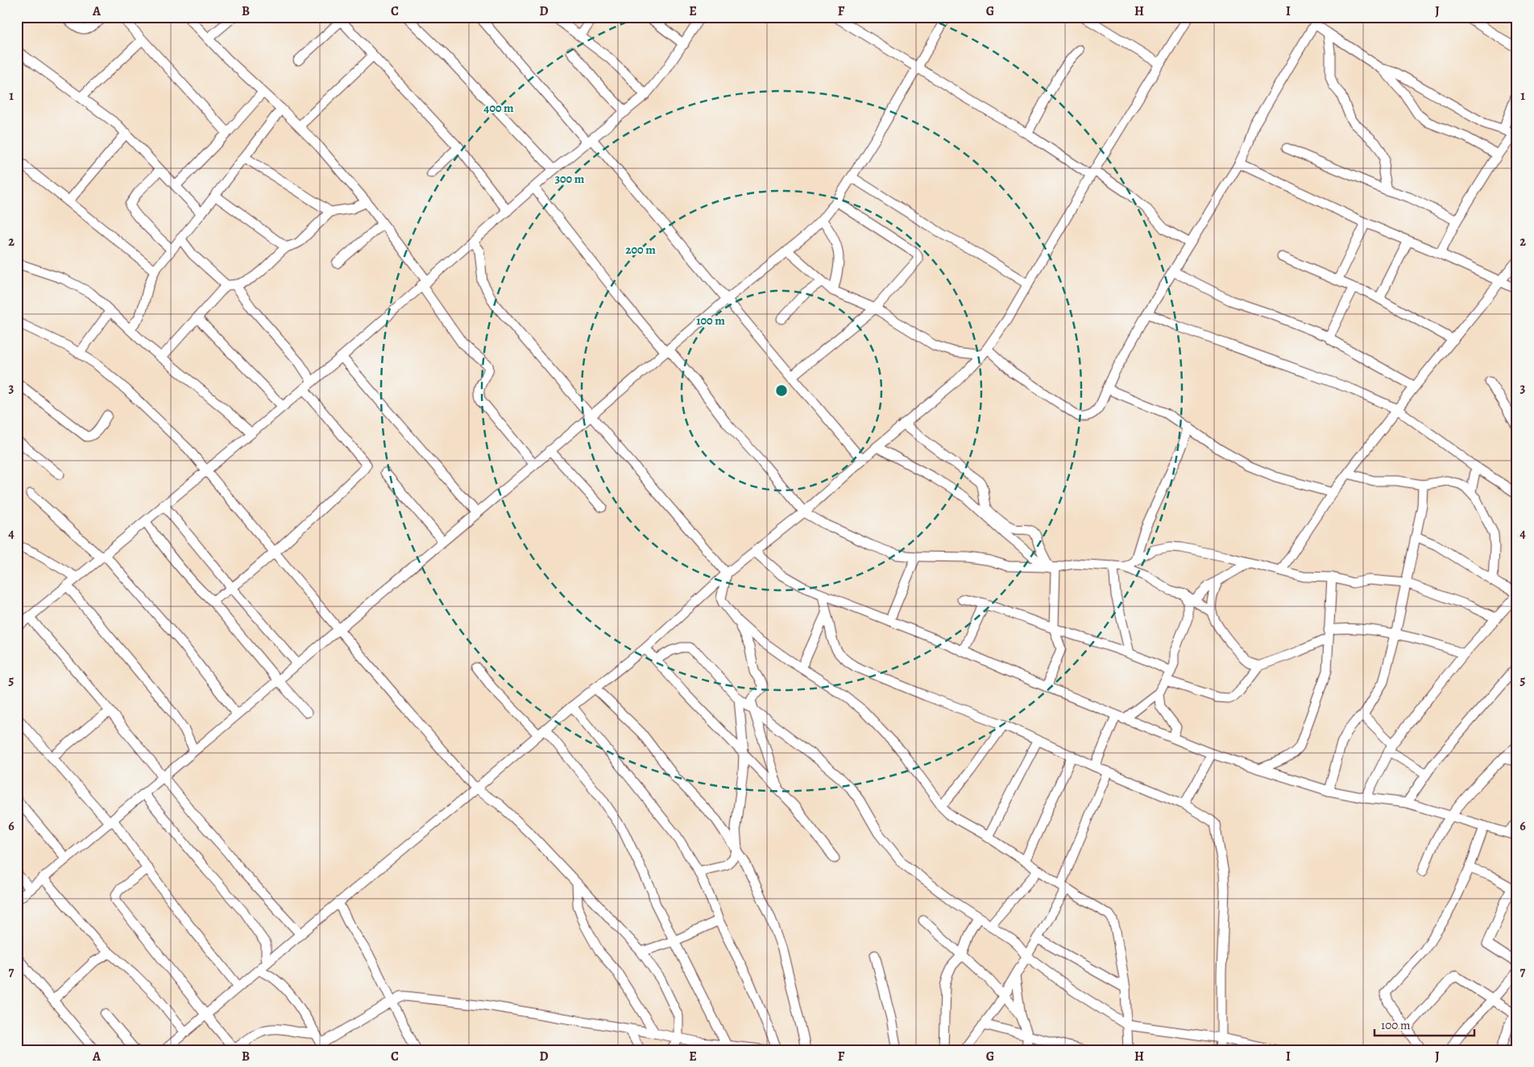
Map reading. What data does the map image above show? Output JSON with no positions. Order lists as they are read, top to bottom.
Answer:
{
  "scale_bar": "100 m",
  "grid": {
    "columns": [
      "A",
      "B",
      "C",
      "D",
      "E",
      "F",
      "G",
      "H",
      "I",
      "J"
    ],
    "rows": [
      "1",
      "2",
      "3",
      "4",
      "5",
      "6",
      "7"
    ]
  },
  "rings": [
    "400 m",
    "300 m",
    "200 m",
    "100 m"
  ]
}
